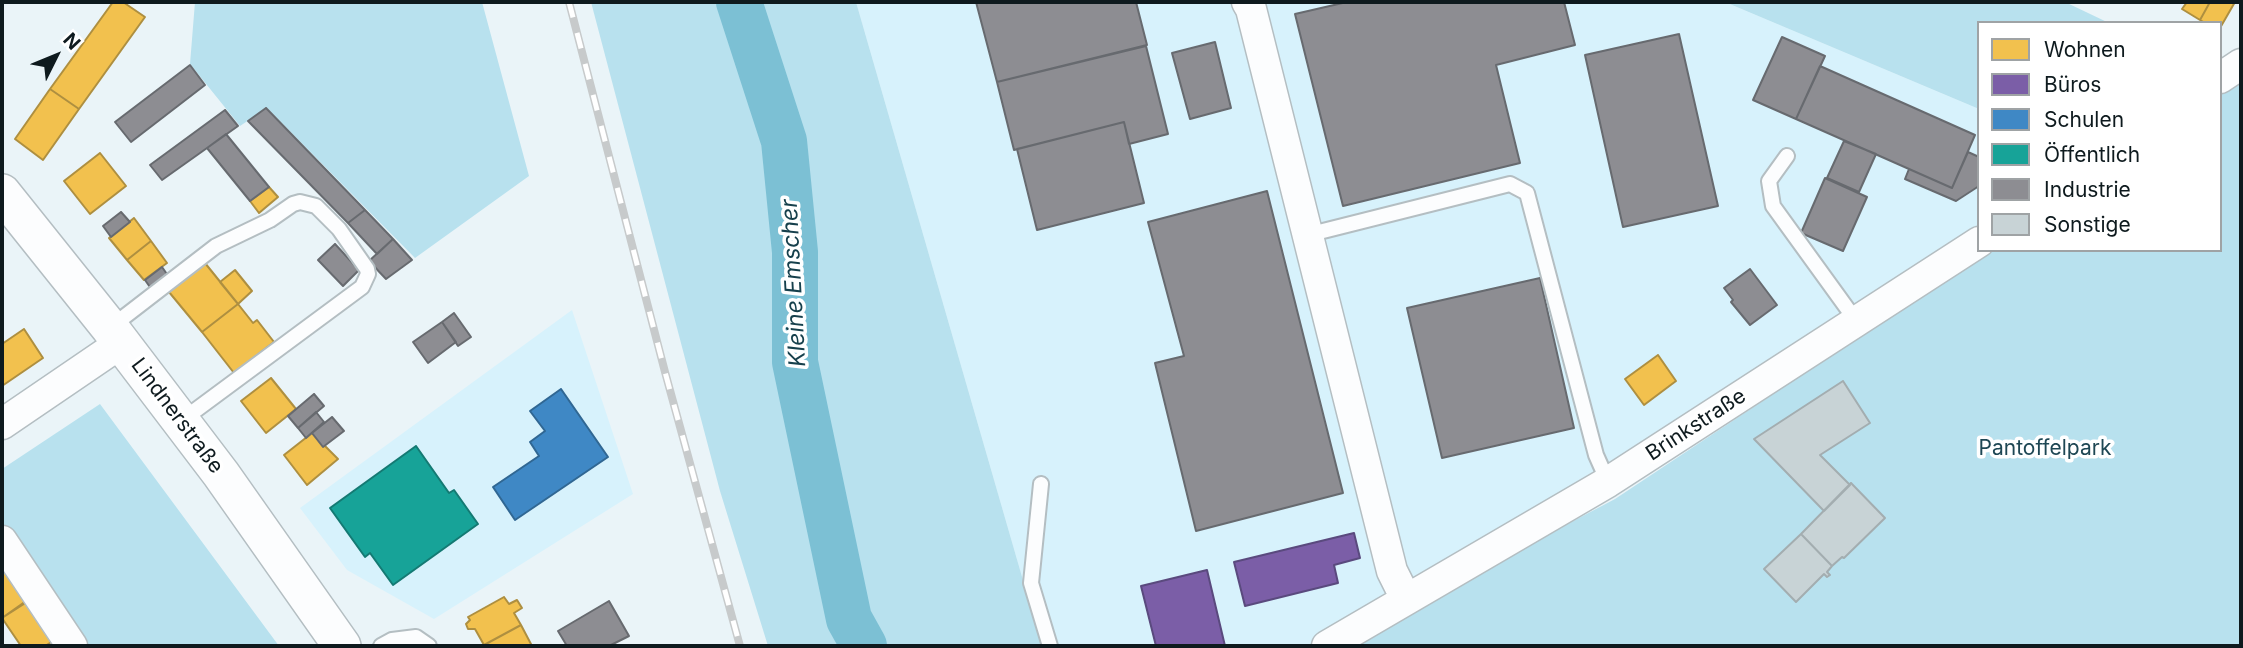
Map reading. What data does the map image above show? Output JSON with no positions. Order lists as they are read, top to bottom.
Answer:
{
  "streets": {
    "street": ["Lindnerstraße", "Brinkstraße"]
  },
  "water": ["Kleine Emscher"],
  "parks": ["Pantoffelpark"],
  "legend": [
    "Wohnen",
    "Büros",
    "Schulen",
    "Öffentlich",
    "Industrie",
    "Sonstige"
  ],
  "north": "top right"
}
